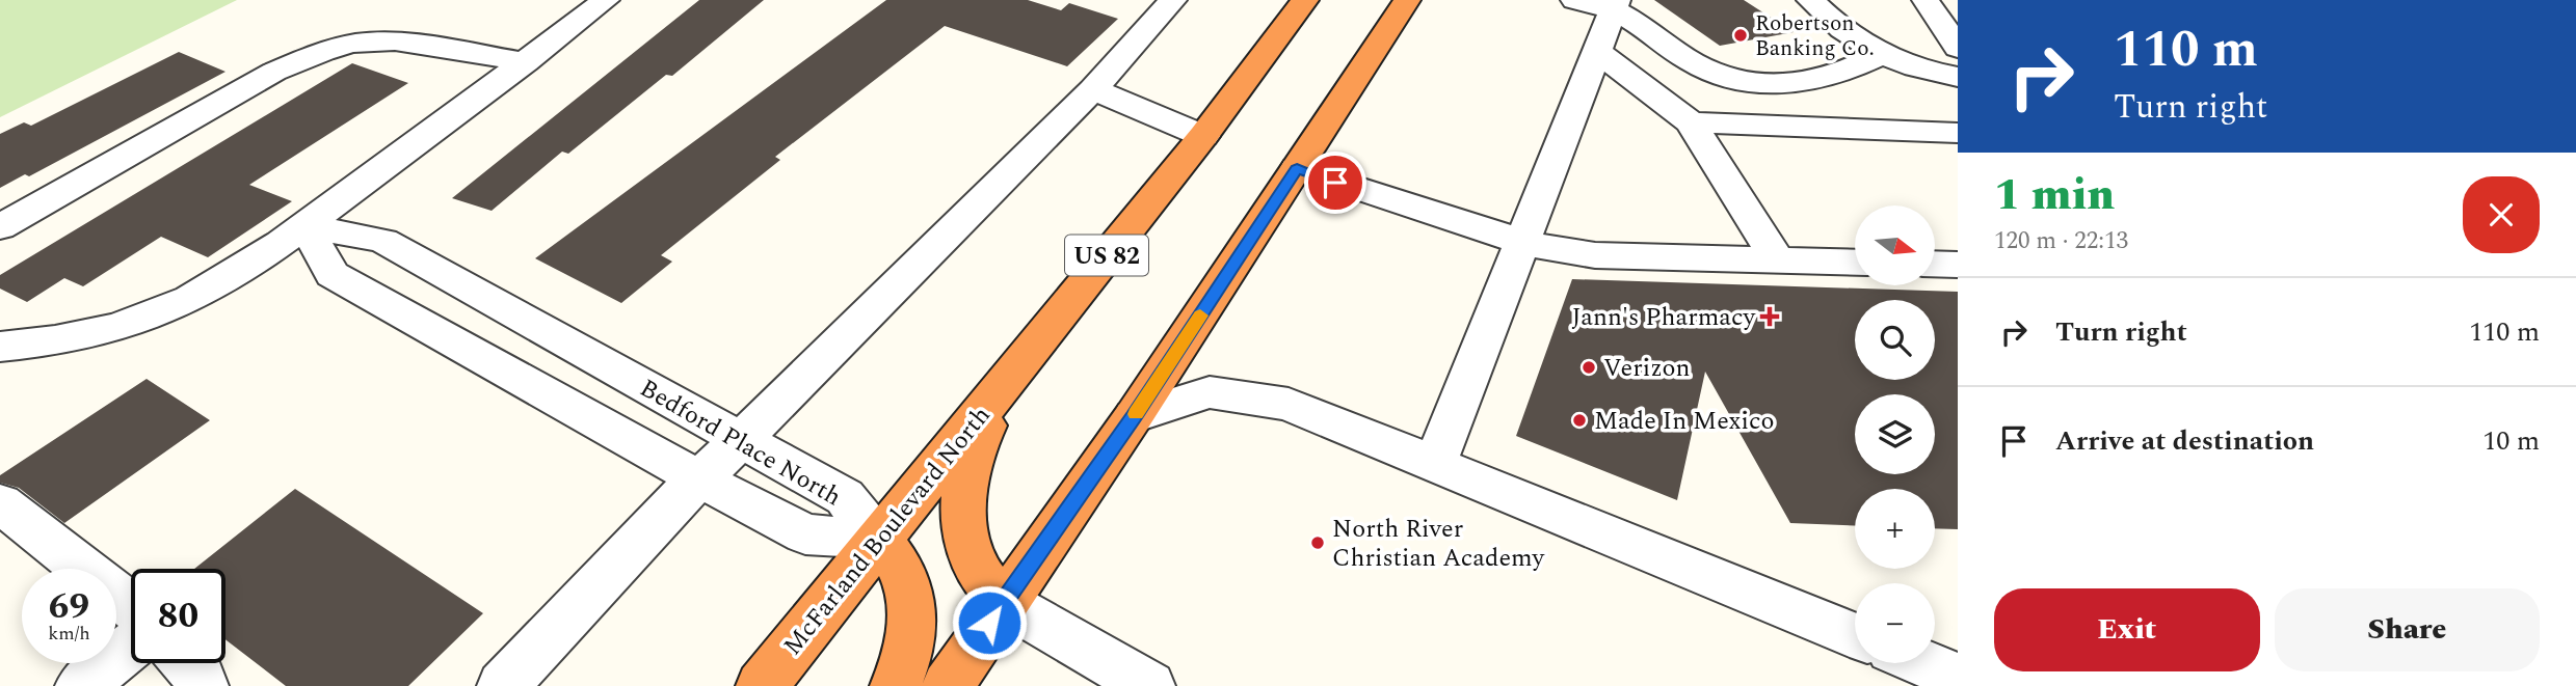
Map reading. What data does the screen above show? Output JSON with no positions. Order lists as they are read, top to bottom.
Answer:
{
  "streets": {
    "highway": ["US 82", "McFarland Boulevard North"],
    "street": ["Bedford Place North"]
  },
  "crossings": [
    ["US 82", "McFarland Boulevard North"],
    ["Bedford Place North", "McFarland Boulevard North"]
  ],
  "places": {
    "other": [
      "Robertson Banking Co.",
      "Verizon",
      "Made In Mexico",
      "North River Christian Academy"
    ],
    "health": ["Jann's Pharmacy"]
  },
  "north": "right",
  "page": {
    "turn": ["110 m", "Turn right"],
    "heading": ["1 min", "120 m · 22:13"],
    "map_buttons": ["+", "−"],
    "list": [
      {
        "name": "Turn right",
        "value": "110 m"
      },
      {
        "name": "Arrive at destination",
        "value": "10 m"
      }
    ],
    "speed": "69 km/h",
    "limit": "80",
    "buttons": ["Exit", "Share"]
  }
}
